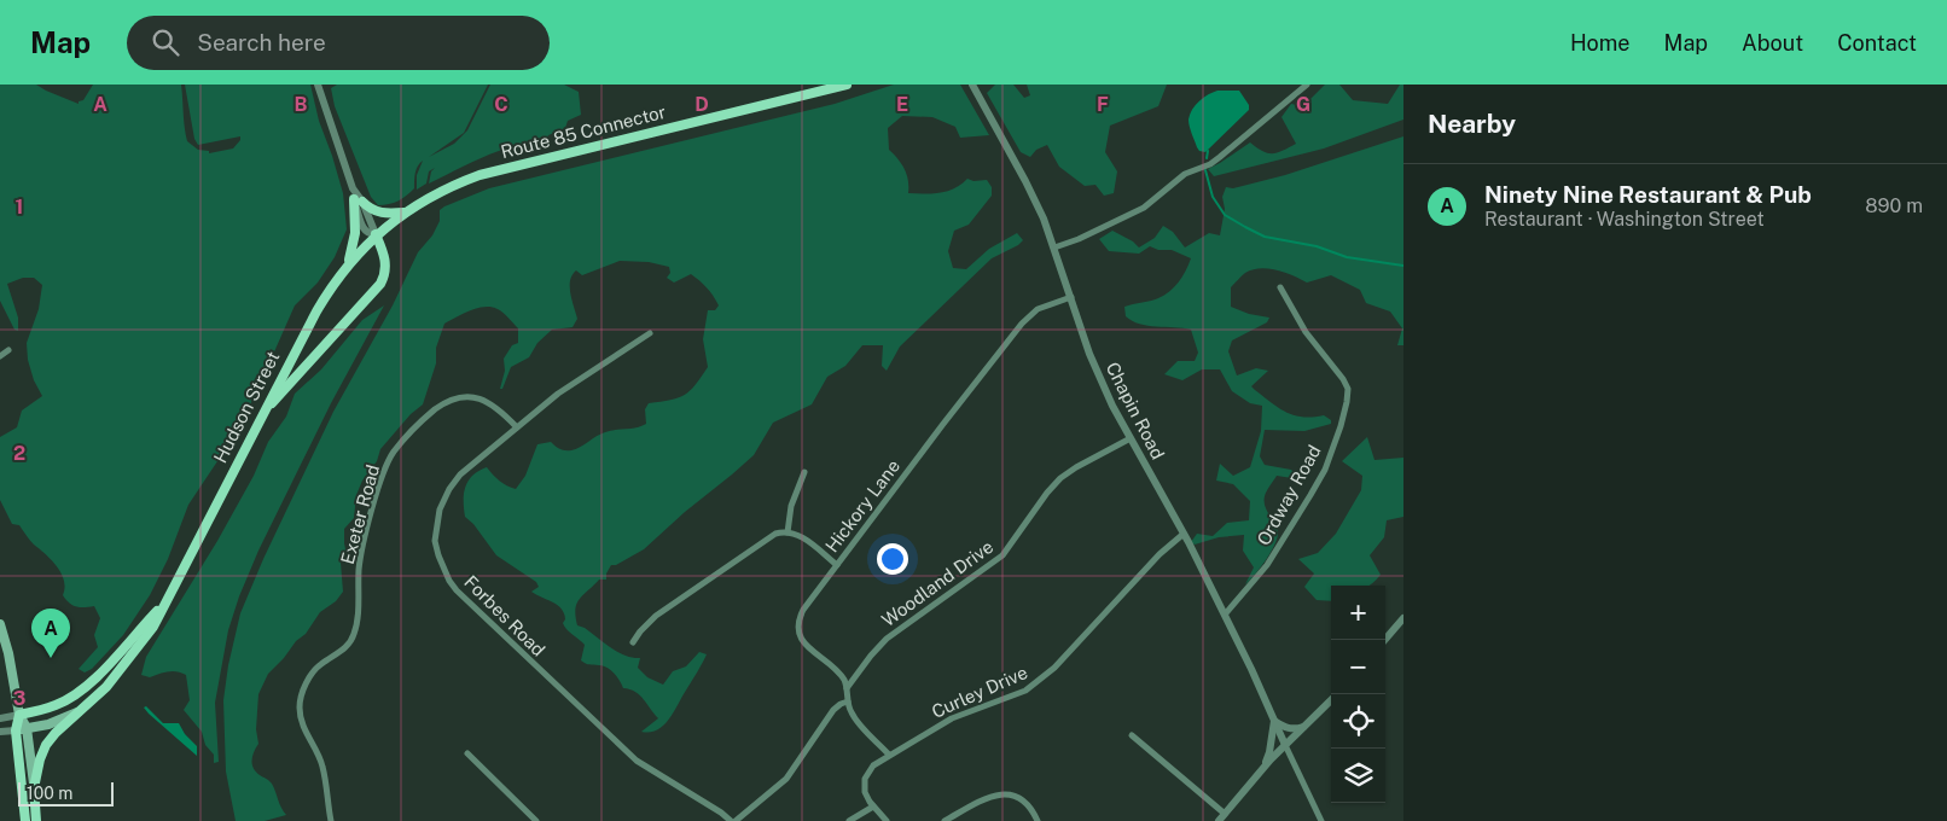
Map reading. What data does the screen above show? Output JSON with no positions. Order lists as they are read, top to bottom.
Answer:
{
  "streets": {
    "main road": ["Route 85 Connector", "Hudson Street"],
    "street": [
      "Chapin Road",
      "Ordway Road",
      "Hickory Lane",
      "Exeter Road",
      "Woodland Drive",
      "Forbes Road",
      "Curley Drive"
    ]
  },
  "crossings": [
    ["Route 85 Connector", "Hudson Street"],
    ["Chapin Road", "Ordway Road"],
    ["Chapin Road", "Hickory Lane"],
    ["Chapin Road", "Woodland Drive"],
    ["Chapin Road", "Curley Drive"],
    ["Hickory Lane", "Woodland Drive"],
    ["Exeter Road", "Forbes Road"]
  ],
  "scale_bar": "100 m",
  "page": {
    "header": "Map",
    "search": "Search here",
    "nav": [
      "Home",
      "Map",
      "About",
      "Contact"
    ],
    "heading": "Nearby",
    "list": [
      {
        "mark": "A",
        "name": "Ninety Nine Restaurant & Pub",
        "note": "Restaurant · Washington Street",
        "value": "890 m"
      }
    ],
    "map_buttons": ["+", "−"],
    "pins": "A",
    "scale": "100 m"
  },
  "grid": {
    "columns": [
      "A",
      "B",
      "C",
      "D",
      "E",
      "F",
      "G"
    ],
    "rows": ["1", "2", "3"]
  }
}
